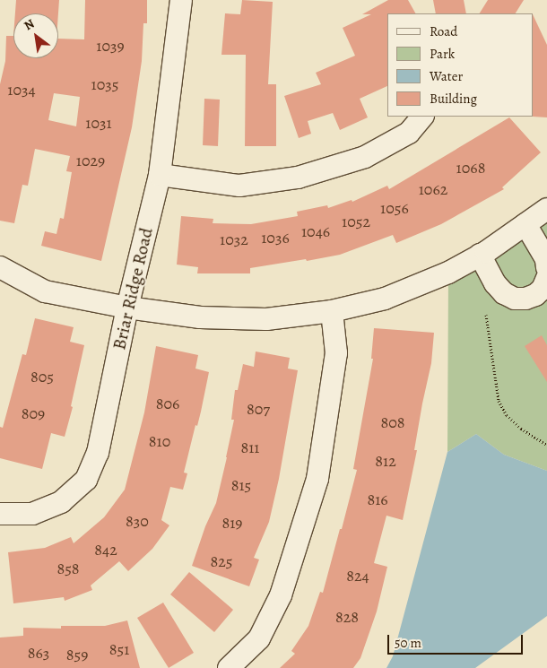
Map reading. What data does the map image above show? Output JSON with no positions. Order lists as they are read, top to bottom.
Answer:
{
  "streets": {
    "street": ["Briar Ridge Road"]
  },
  "house_numbers": [
    "1039",
    "1035",
    "1034",
    "1031",
    "1029",
    "1068",
    "1062",
    "1056",
    "1052",
    "1046",
    "1036",
    "1032",
    "805",
    "806",
    "807",
    "809",
    "808",
    "810",
    "811",
    "812",
    "815",
    "816",
    "830",
    "819",
    "842",
    "825",
    "858",
    "824",
    "828",
    "851",
    "863",
    "859"
  ],
  "legend": [
    "Road",
    "Park",
    "Water",
    "Building"
  ],
  "scale_bar": "50 m",
  "north": "top left"
}
